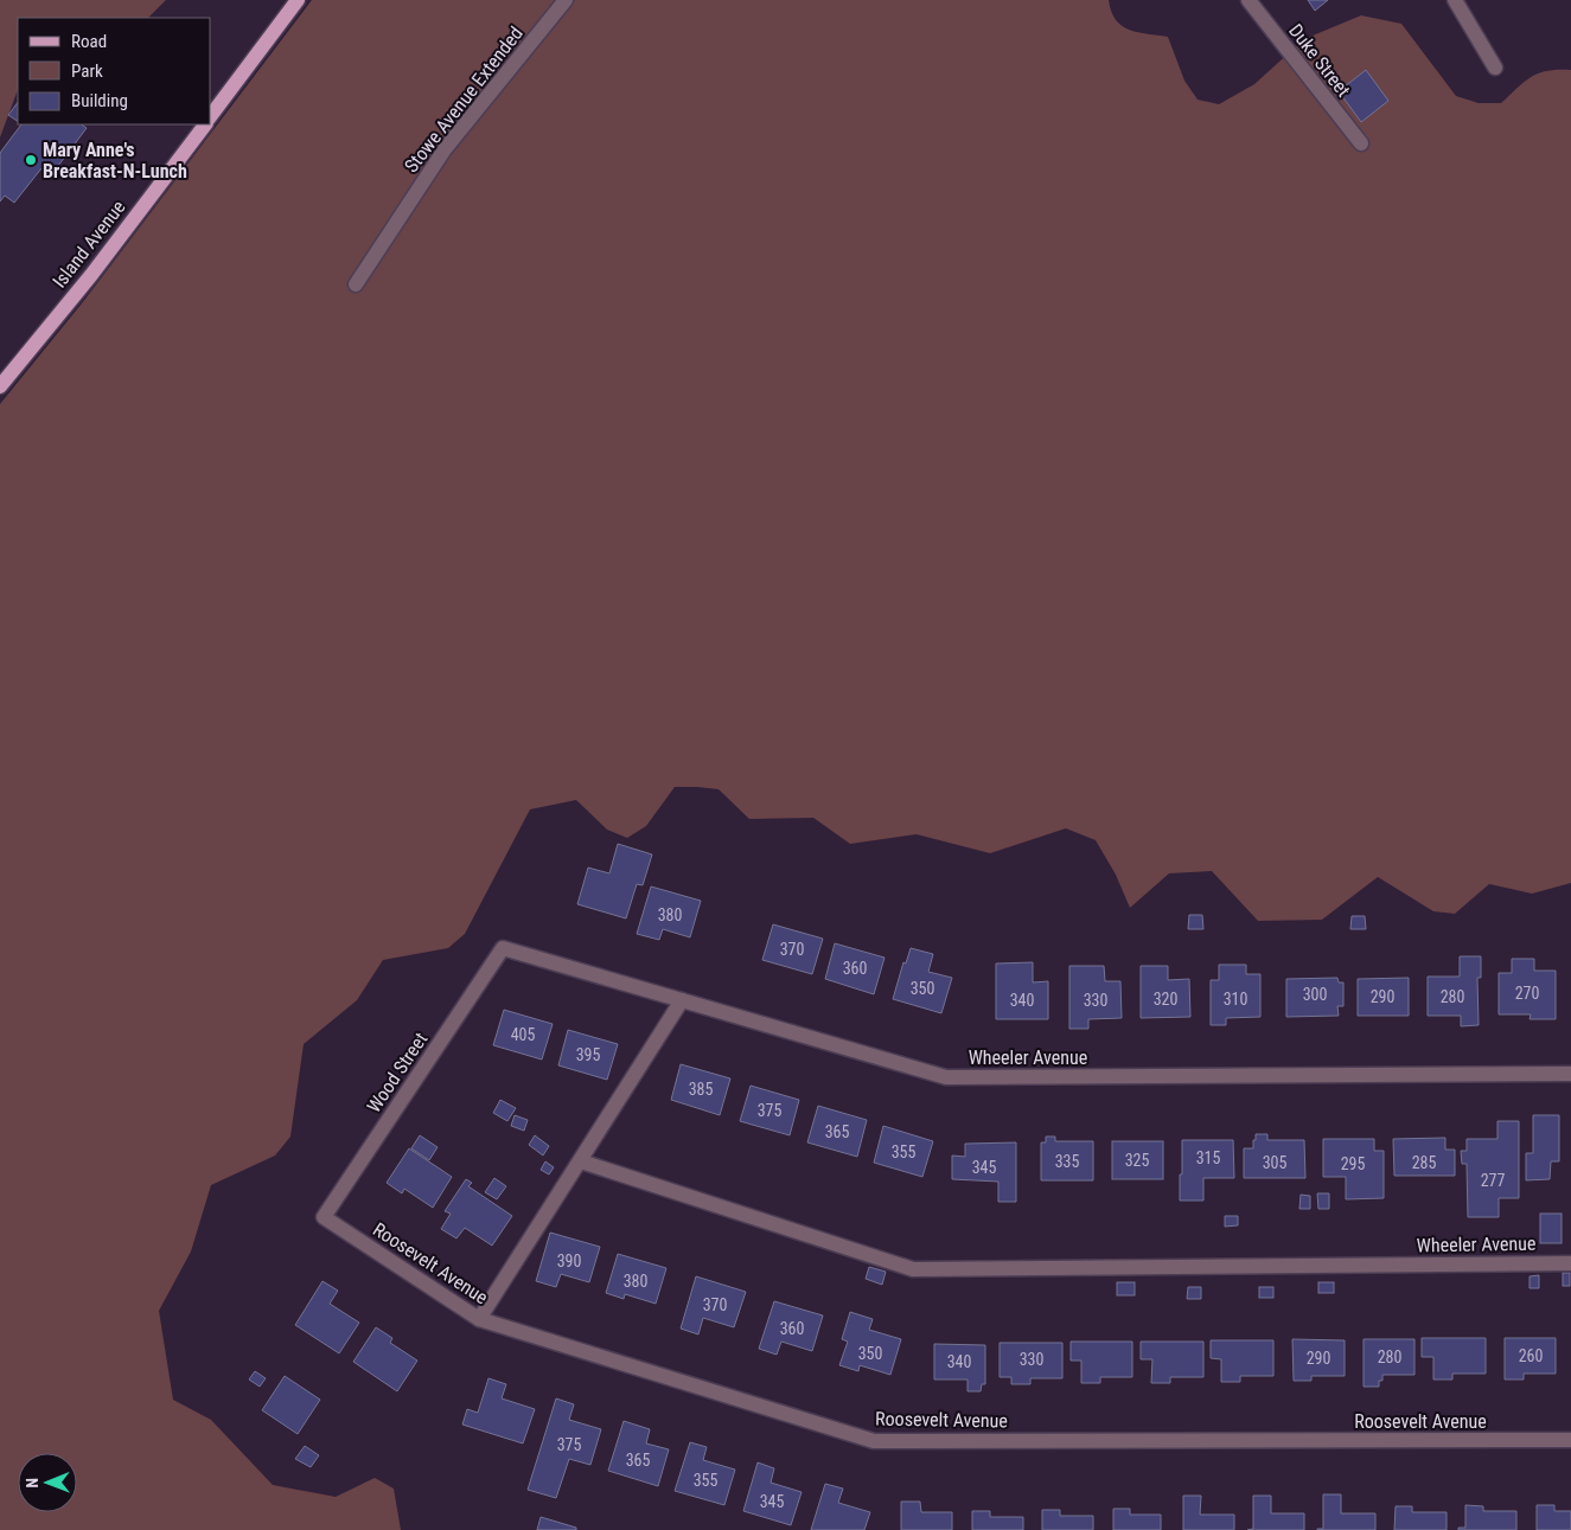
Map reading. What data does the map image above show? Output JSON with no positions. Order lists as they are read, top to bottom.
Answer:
{
  "streets": {
    "main road": ["Island Avenue"],
    "street": [
      "Duke Street",
      "Stowe Avenue Extended",
      "Wheeler Avenue",
      "Wood Street",
      "Roosevelt Avenue"
    ]
  },
  "crossings": [
    ["Wheeler Avenue", "Wood Street"],
    ["Wood Street", "Roosevelt Avenue"]
  ],
  "places": ["Mary Anne's Breakfast-N-Lunch"],
  "house_numbers": [
    "380",
    "370",
    "360",
    "350",
    "270",
    "300",
    "290",
    "280",
    "320",
    "310",
    "340",
    "330",
    "405",
    "395",
    "385",
    "375",
    "365",
    "355",
    "315",
    "325",
    "335",
    "305",
    "285",
    "295",
    "345",
    "277",
    "390",
    "380",
    "370",
    "360",
    "350",
    "260",
    "280",
    "290",
    "330",
    "340",
    "375",
    "365",
    "355",
    "345"
  ],
  "legend": ["Road", "Park", "Building"],
  "north": "left"
}
